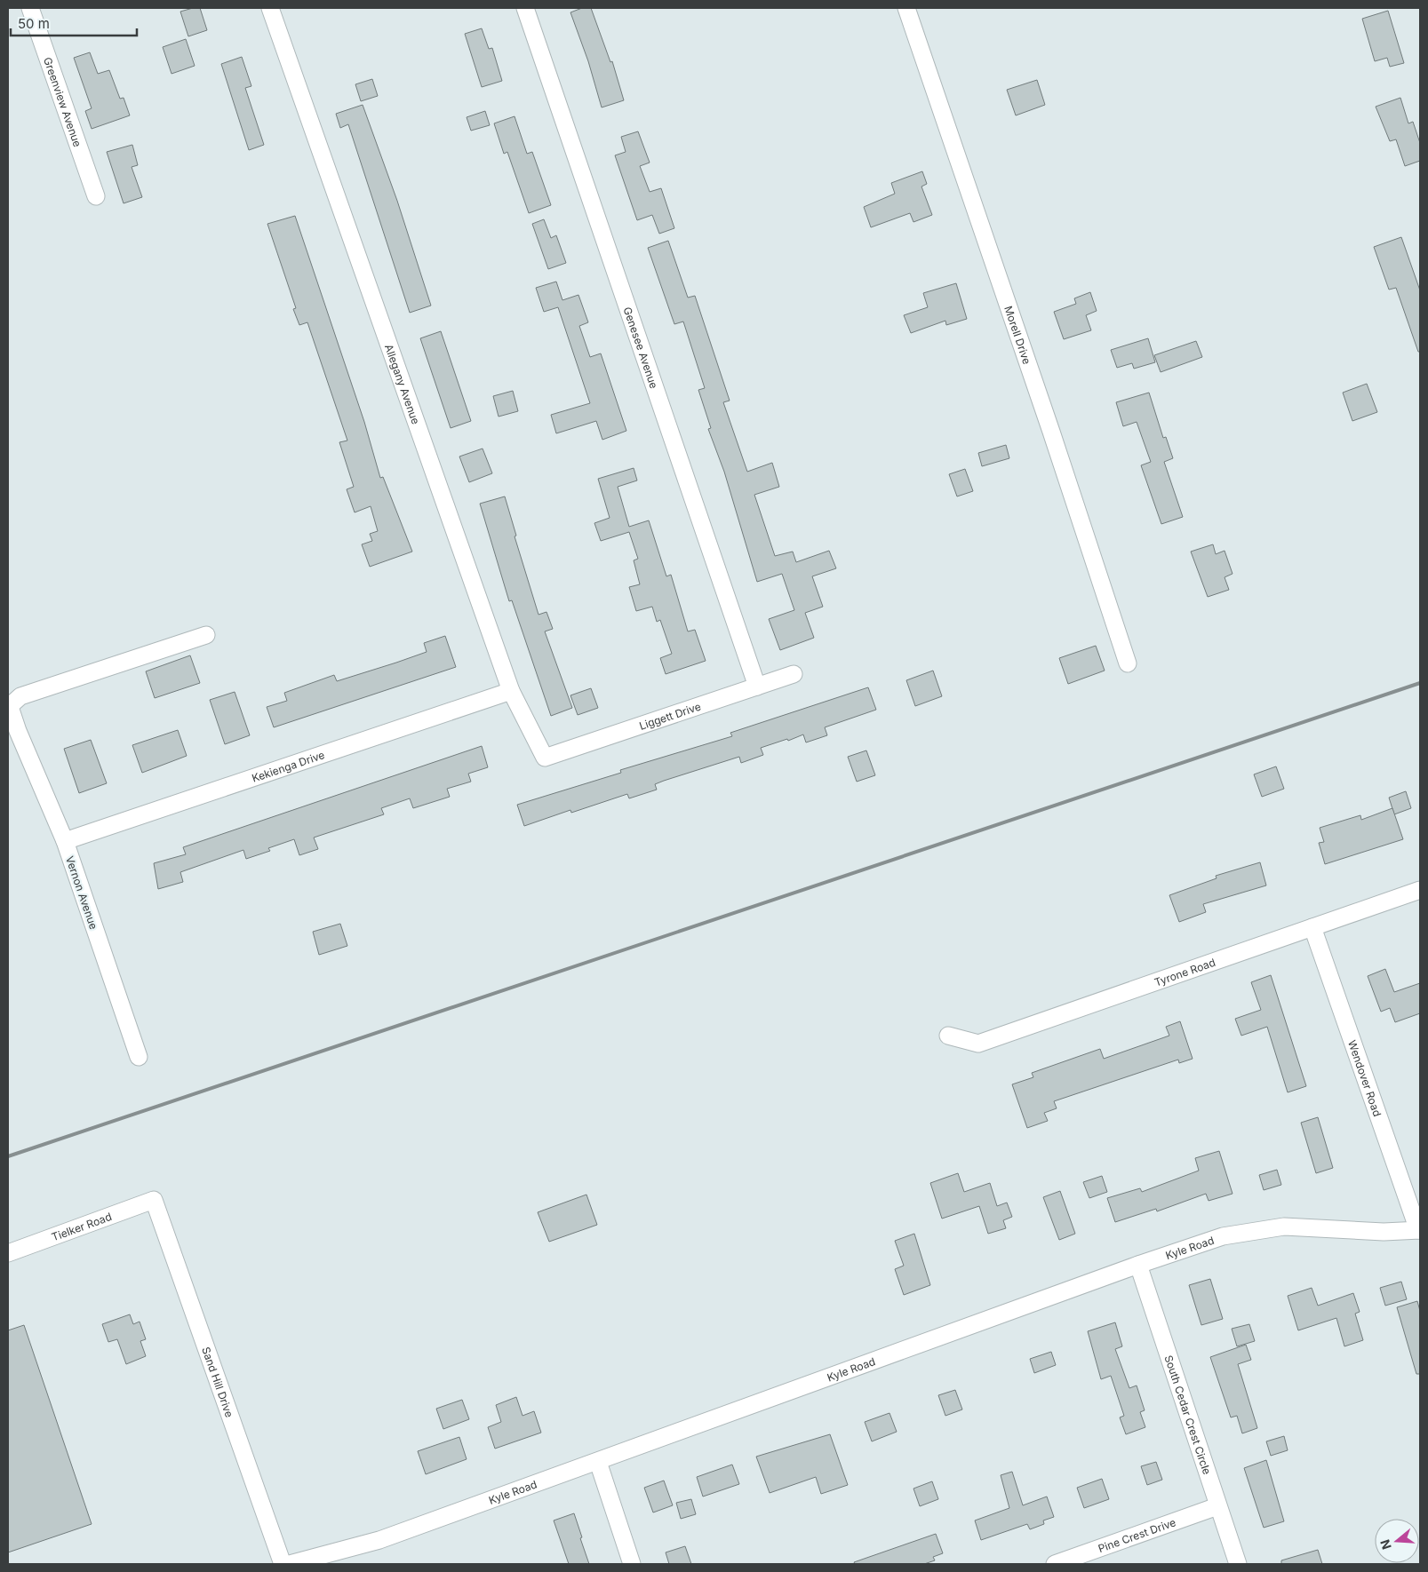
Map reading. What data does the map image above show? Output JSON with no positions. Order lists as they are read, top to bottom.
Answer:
{
  "streets": {
    "street": [
      "Greenview Avenue",
      "Morell Drive",
      "Genesee Avenue",
      "Allegany Avenue",
      "Liggett Drive",
      "Kekienga Drive",
      "Vernon Avenue",
      "Tyrone Road",
      "Wendover Road",
      "Tielker Road",
      "Kyle Road",
      "Sand Hill Drive",
      "South Cedar Crest Circle",
      "Pine Crest Drive"
    ]
  },
  "crossings": [
    ["Genesee Avenue", "Liggett Drive"],
    ["Allegany Avenue", "Liggett Drive"],
    ["Allegany Avenue", "Kekienga Drive"],
    ["Kekienga Drive", "Vernon Avenue"],
    ["Tyrone Road", "Wendover Road"],
    ["Wendover Road", "Kyle Road"],
    ["Tielker Road", "Sand Hill Drive"],
    ["Kyle Road", "South Cedar Crest Circle"],
    ["South Cedar Crest Circle", "Pine Crest Drive"]
  ],
  "scale_bar": "50 m",
  "north": "left"
}
